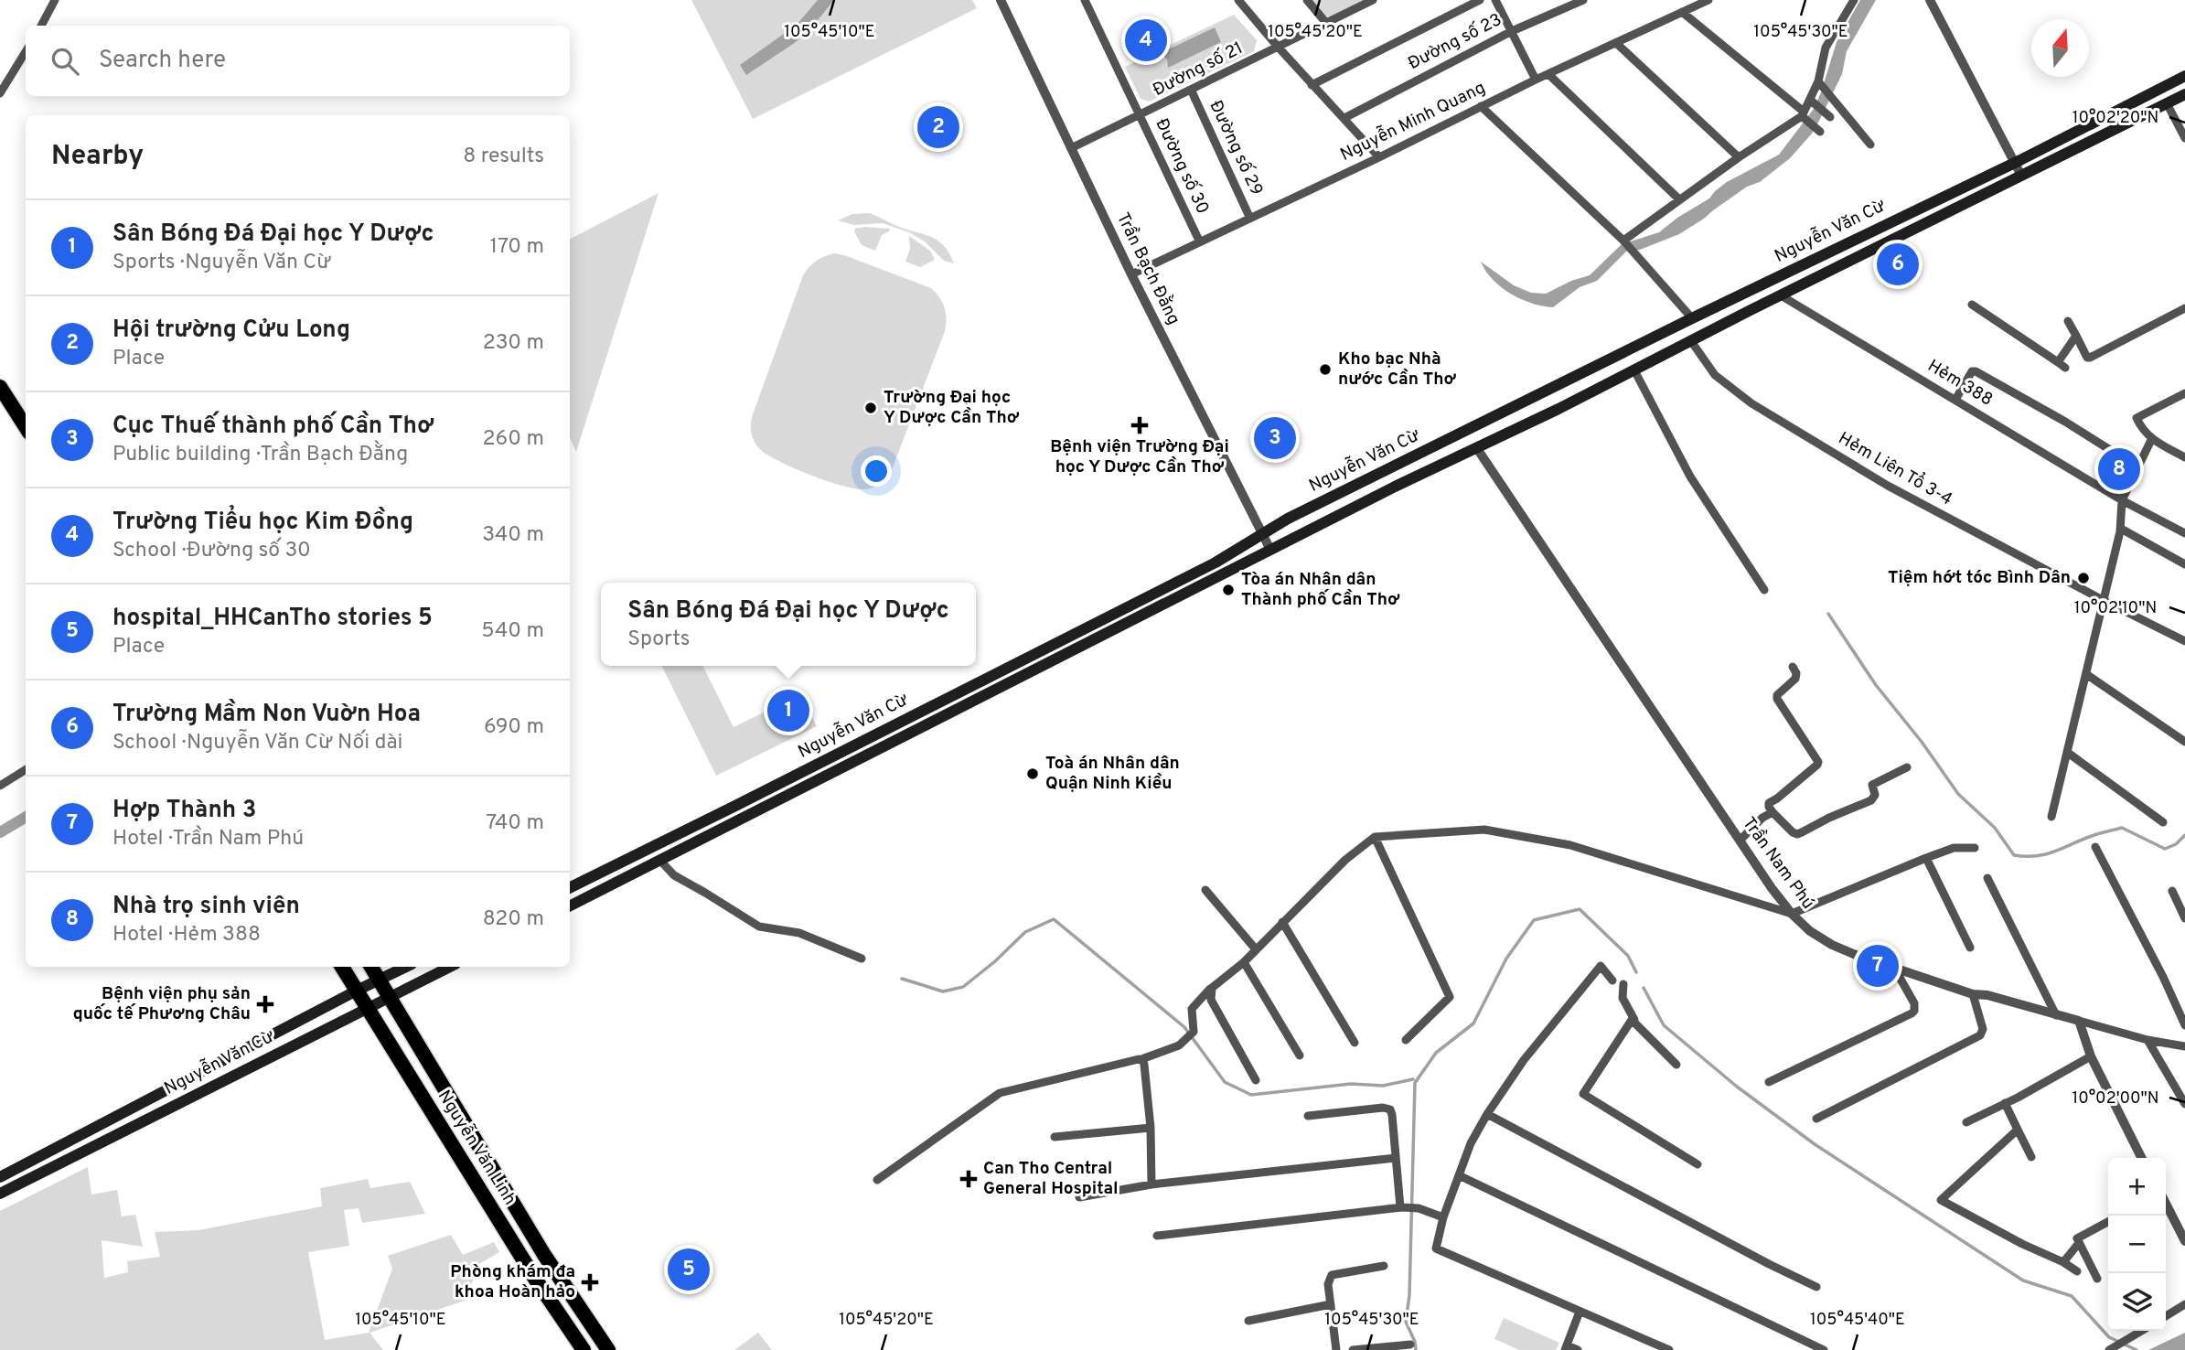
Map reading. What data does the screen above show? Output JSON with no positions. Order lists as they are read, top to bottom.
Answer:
{
  "streets": {
    "highway": ["Nguyễn Văn Linh"],
    "main road": ["Nguyễn Văn Cừ"],
    "street": [
      "Đường số 23",
      "Đường số 21",
      "Nguyễn Minh Quang",
      "Đường số 29",
      "Đường số 30",
      "Trần Bạch Đằng",
      "Hẻm 388",
      "Hẻm Liên Tổ 3-4",
      "Trần Nam Phú"
    ]
  },
  "crossings": [
    ["Đường số 21", "Đường số 29"],
    ["Đường số 21", "Đường số 30"],
    ["Đường số 21", "Trần Bạch Đằng"],
    ["Nguyễn Minh Quang", "Đường số 29"],
    ["Nguyễn Minh Quang", "Đường số 30"],
    ["Nguyễn Minh Quang", "Trần Bạch Đằng"],
    ["Nguyễn Văn Cừ", "Trần Bạch Đằng"],
    ["Nguyễn Văn Cừ", "Hẻm 388"],
    ["Nguyễn Văn Cừ", "Hẻm Liên Tổ 3-4"],
    ["Nguyễn Văn Cừ", "Trần Nam Phú"],
    ["Nguyễn Văn Cừ", "Nguyễn Văn Linh"]
  ],
  "places": {
    "other": [
      "Kho bạc Nhà nước Cần Thơ",
      "Trường Đại học Y Dược Cần Thơ",
      "Tiệm hớt tóc Bình Dân",
      "Tòa án Nhân dân Thành phố Cần Thơ",
      "Toà án Nhân dân Quận Ninh Kiều"
    ],
    "health": [
      "Bệnh viện Trường Đại học Y Dược Cần Thơ",
      "Bệnh viện phụ sản quốc tế Phương Châu",
      "Can Tho Central General Hospital",
      "Phòng khám đa khoa Hoàn hảo"
    ]
  },
  "north": "top",
  "page": {
    "pins": [
      "4",
      "2",
      "6",
      "3",
      "8",
      "1",
      "7",
      "5"
    ],
    "search": "Search here",
    "heading": ["Nearby", "8 results"],
    "list": [
      {
        "mark": "1",
        "name": "Sân Bóng Đá Đại học Y Dược",
        "note": "Sports · Nguyễn Văn Cừ",
        "value": "170 m"
      },
      {
        "mark": "2",
        "name": "Hội trường Cửu Long",
        "note": "Place",
        "value": "230 m"
      },
      {
        "mark": "3",
        "name": "Cục Thuế thành phố Cần Thơ",
        "note": "Public building · Trần Bạch Đằng",
        "value": "260 m"
      },
      {
        "mark": "4",
        "name": "Trường Tiểu học Kim Đồng",
        "note": "School · Đường số 30",
        "value": "340 m"
      },
      {
        "mark": "5",
        "name": "hospital_HHCanTho stories 5",
        "note": "Place",
        "value": "540 m"
      },
      {
        "mark": "6",
        "name": "Trường Mầm Non Vuờn Hoa",
        "note": "School · Nguyễn Văn Cừ Nối dài",
        "value": "690 m"
      },
      {
        "mark": "7",
        "name": "Hợp Thành 3",
        "note": "Hotel · Trần Nam Phú",
        "value": "740 m"
      },
      {
        "mark": "8",
        "name": "Nhà trọ sinh viên",
        "note": "Hotel · Hẻm 388",
        "value": "820 m"
      }
    ],
    "popup": ["Sân Bóng Đá Đại học Y Dược", "Sports"],
    "map_buttons": ["+", "−"]
  },
  "coordinates": [
    "105°45'10\"E",
    "105°45'20\"E",
    "105°45'30\"E",
    "10°02'20\"N",
    "10°02'10\"N",
    "10°02'00\"N",
    "105°45'40\"E"
  ]
}
